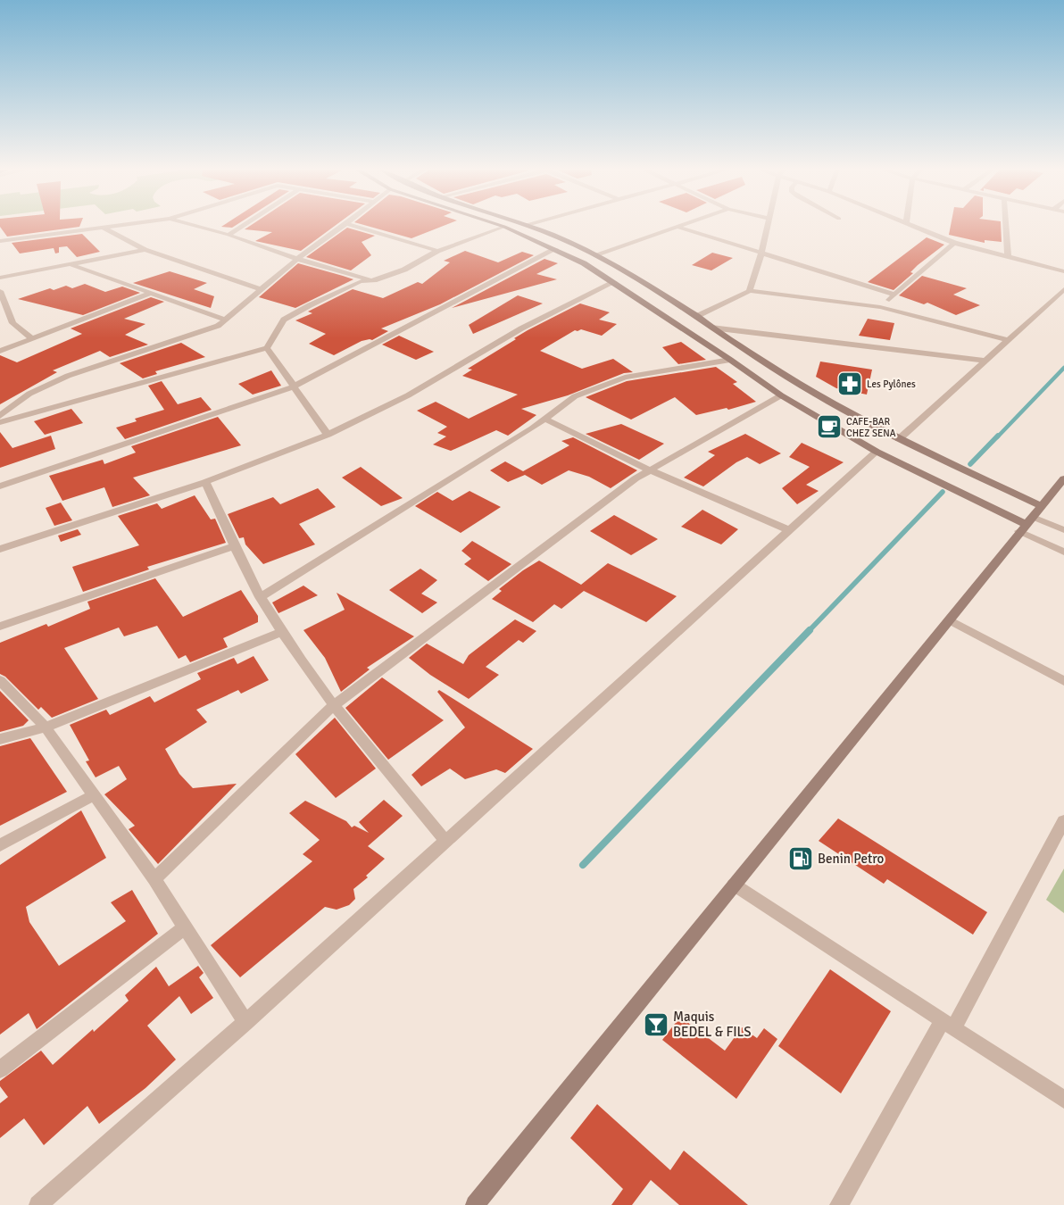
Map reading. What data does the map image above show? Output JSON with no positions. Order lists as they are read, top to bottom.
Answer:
{
  "places": {
    "pharmacy": ["Les Pylônes"],
    "cafe": ["CAFE-BAR CHEZ SENA"],
    "fuel station": ["Benin Petro"],
    "bar": ["Maquis BEDEL & FILS"]
  }
}
